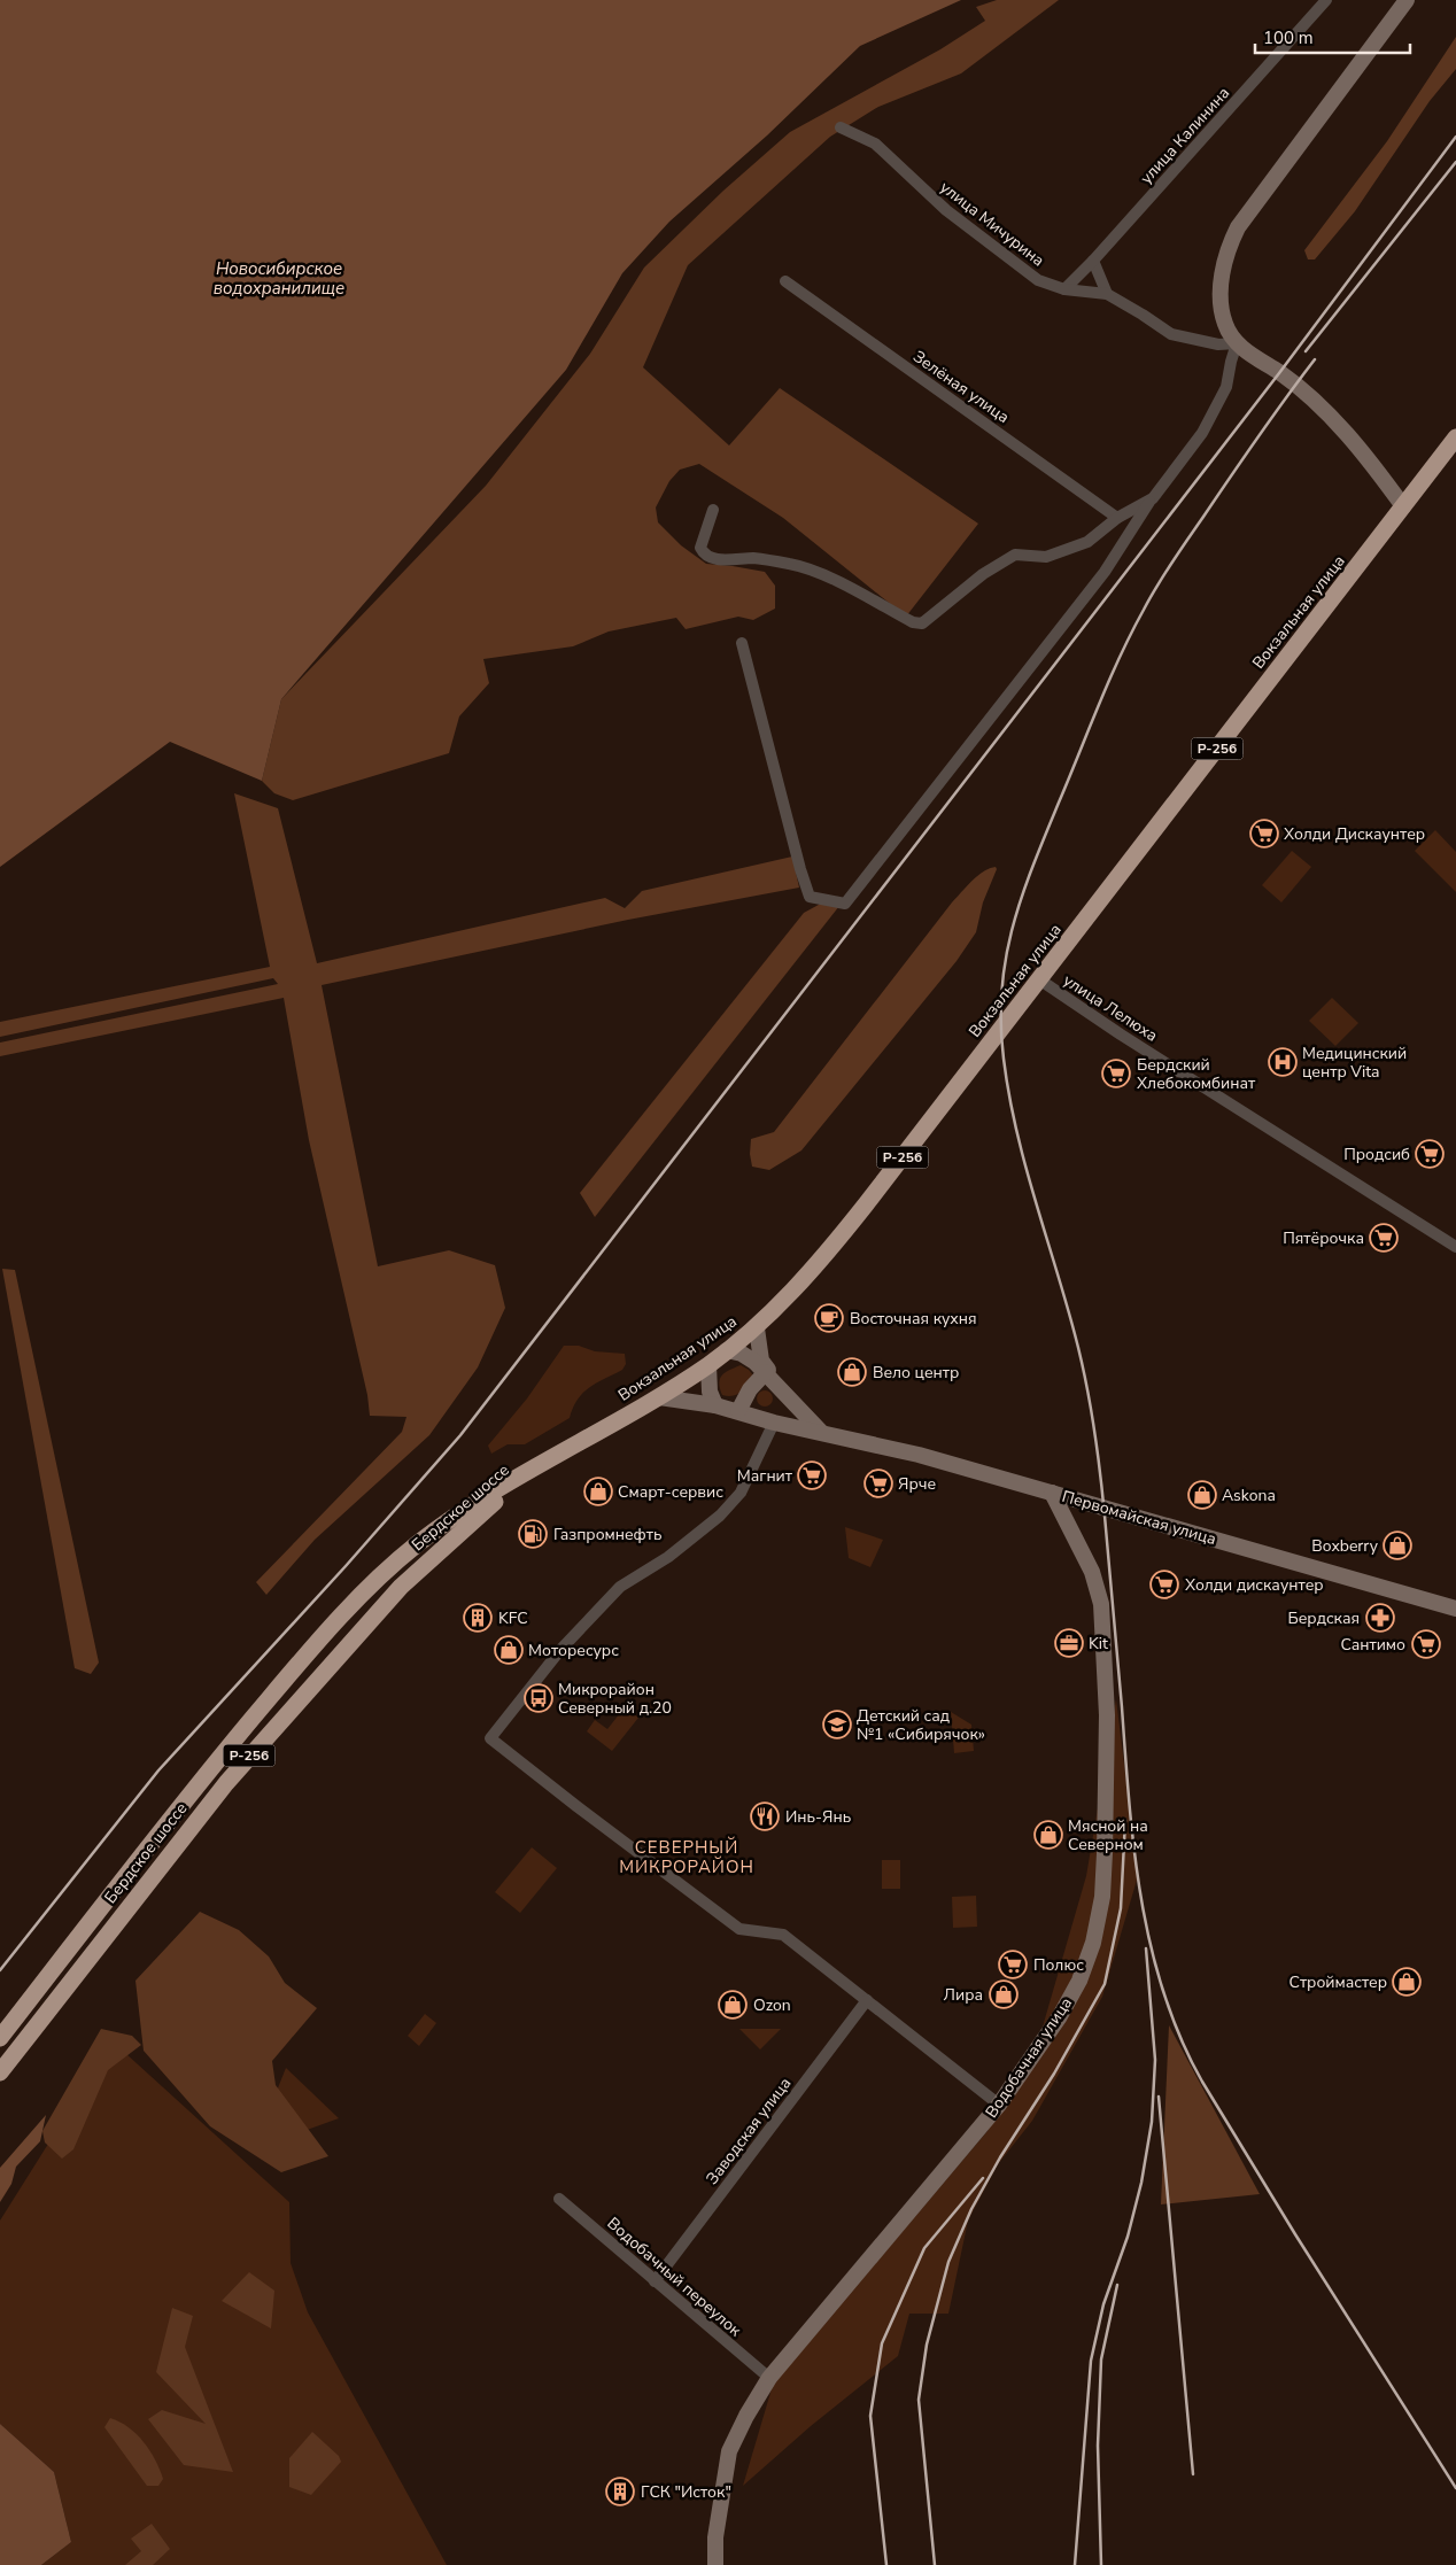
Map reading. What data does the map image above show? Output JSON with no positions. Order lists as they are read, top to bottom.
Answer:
{
  "streets": {
    "highway": ["Вокзальная улица", "Р-256", "Бердское шоссе"],
    "street": [
      "улица Калинина",
      "улица Мичурина",
      "Зелёная улица",
      "улица Лелюха",
      "Первомайская улица",
      "Водобачная улица",
      "Заводская улица",
      "Водобачный переулок"
    ]
  },
  "crossings": [
    ["улица Калинина", "улица Мичурина"],
    ["Вокзальная улица", "улица Лелюха"],
    ["Вокзальная улица", "Бердское шоссе"],
    ["Вокзальная улица", "Первомайская улица"],
    ["Первомайская улица", "Водобачная улица"],
    ["Водобачная улица", "Водобачный переулок"],
    ["Заводская улица", "Водобачный переулок"]
  ],
  "districts": ["СЕВЕРНЫЙ МИКРОРАЙОН"],
  "water": ["Новосибирское водохранилище"],
  "places": {
    "supermarket": [
      "Холди Дискаунтер",
      "Бердский Хлебокомбинат",
      "Продсиб",
      "Пятёрочка",
      "Магнит",
      "Ярче",
      "Холди дискаунтер",
      "Сантимо",
      "Полюс"
    ],
    "hospital": ["Медицинский центр Vita"],
    "cafe": ["Восточная кухня"],
    "shop": [
      "Вело центр",
      "Смарт-сервис",
      "Askona",
      "Boxberry",
      "Моторесурс",
      "Мясной на Северном",
      "Строймастер",
      "Лира",
      "Ozon"
    ],
    "fuel station": ["Газпромнефть"],
    "building": ["KFC", "ГСК \"Исток\""],
    "pharmacy": ["Бердская"],
    "office": ["Kit"],
    "bus stop": ["Микрорайон Северный д.20"],
    "school or university": ["Детский сад №1 «Сибирячок»"],
    "restaurant": ["Инь-Янь"]
  },
  "scale_bar": "100 m"
}
